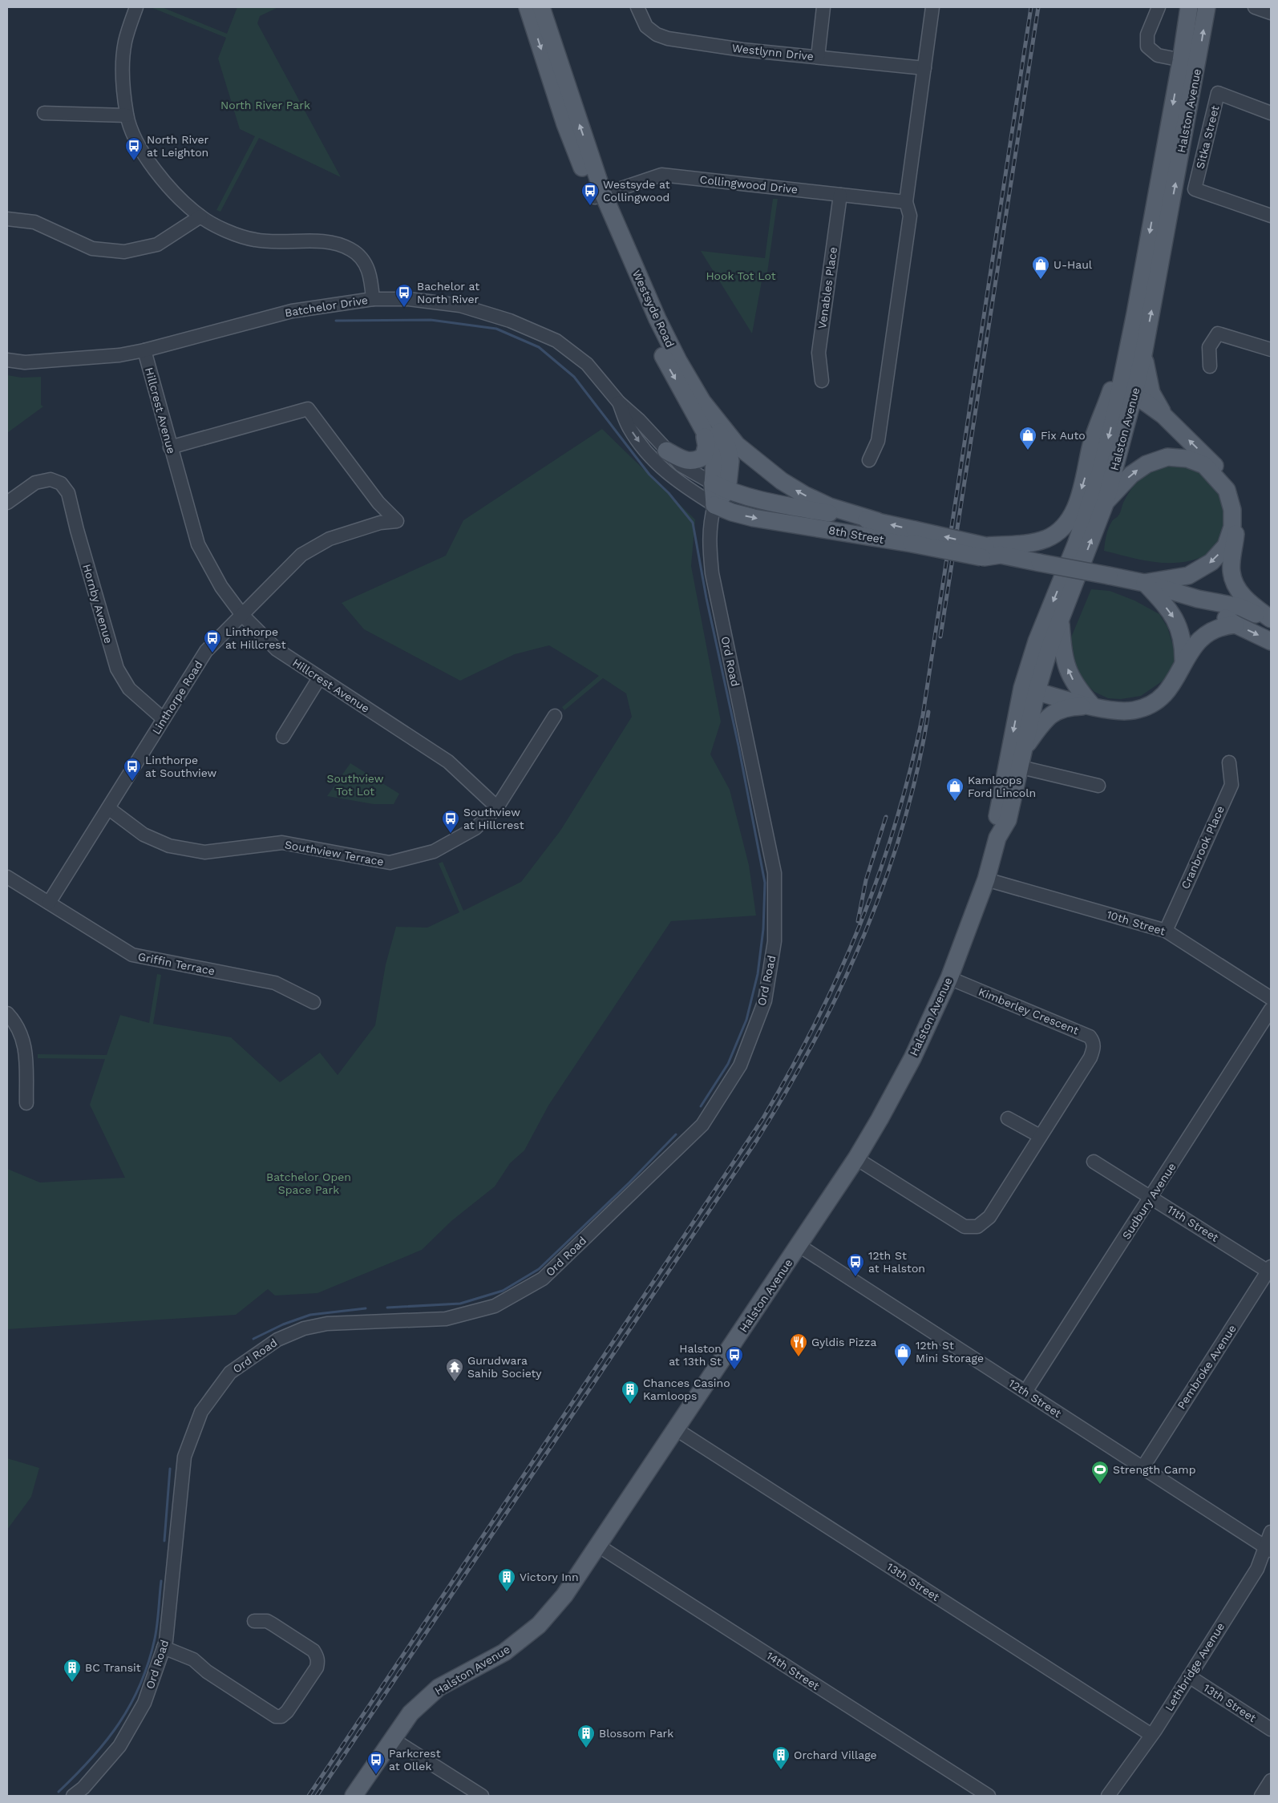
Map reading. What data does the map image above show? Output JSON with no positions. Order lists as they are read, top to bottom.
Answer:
{
  "streets": {
    "main road": ["Halston Avenue", "Westsyde Road", "8th Street"],
    "street": [
      "Westlynn Drive",
      "Sitka Street",
      "Collingwood Drive",
      "Venables Place",
      "Batchelor Drive",
      "Hillcrest Avenue",
      "Hornby Avenue",
      "Ord Road",
      "Linthorpe Road",
      "Cranbrook Place",
      "Southview Terrace",
      "10th Street",
      "Griffin Terrace",
      "Kimberley Crescent",
      "Sudbury Avenue",
      "11th Street",
      "Pembroke Avenue",
      "12th Street",
      "13th Street",
      "Lethbridge Avenue",
      "14th Street"
    ]
  },
  "crossings": [
    ["Halston Avenue", "10th Street"],
    ["Halston Avenue", "Kimberley Crescent"],
    ["Halston Avenue", "12th Street"],
    ["Halston Avenue", "13th Street"],
    ["Halston Avenue", "14th Street"],
    ["Collingwood Drive", "Venables Place"],
    ["Collingwood Drive", "Westsyde Road"],
    ["Batchelor Drive", "Westsyde Road"],
    ["Batchelor Drive", "Hillcrest Avenue"],
    ["Batchelor Drive", "8th Street"],
    ["Batchelor Drive", "Ord Road"],
    ["Westsyde Road", "8th Street"],
    ["Hillcrest Avenue", "Linthorpe Road"],
    ["Hillcrest Avenue", "Southview Terrace"],
    ["8th Street", "Ord Road"],
    ["Hornby Avenue", "Linthorpe Road"],
    ["Linthorpe Road", "Southview Terrace"],
    ["Linthorpe Road", "Griffin Terrace"],
    ["Cranbrook Place", "10th Street"],
    ["Sudbury Avenue", "11th Street"],
    ["Sudbury Avenue", "12th Street"],
    ["11th Street", "Pembroke Avenue"],
    ["Pembroke Avenue", "12th Street"],
    ["12th Street", "Lethbridge Avenue"],
    ["13th Street", "Lethbridge Avenue"]
  ],
  "parks": [
    "North River Park",
    "Hook Tot Lot",
    "Southview Tot Lot",
    "Batchelor Open Space Park"
  ],
  "places": {
    "bus stop": [
      "North River at Leighton",
      "Westsyde at Collingwood",
      "Bachelor at North River",
      "Linthorpe at Hillcrest",
      "Linthorpe at Southview",
      "Southview at Hillcrest",
      "12th St at Halston",
      "Halston at 13th St",
      "Parkcrest at Ollek"
    ],
    "shop": [
      "U-Haul",
      "Fix Auto",
      "Kamloops Ford Lincoln",
      "12th St Mini Storage"
    ],
    "restaurant": ["Gyldis Pizza"],
    "temple": ["Gurudwara Sahib Society"],
    "building": [
      "Chances Casino Kamloops",
      "Victory Inn",
      "BC Transit",
      "Blossom Park",
      "Orchard Village"
    ],
    "sports": ["Strength Camp"]
  }
}
